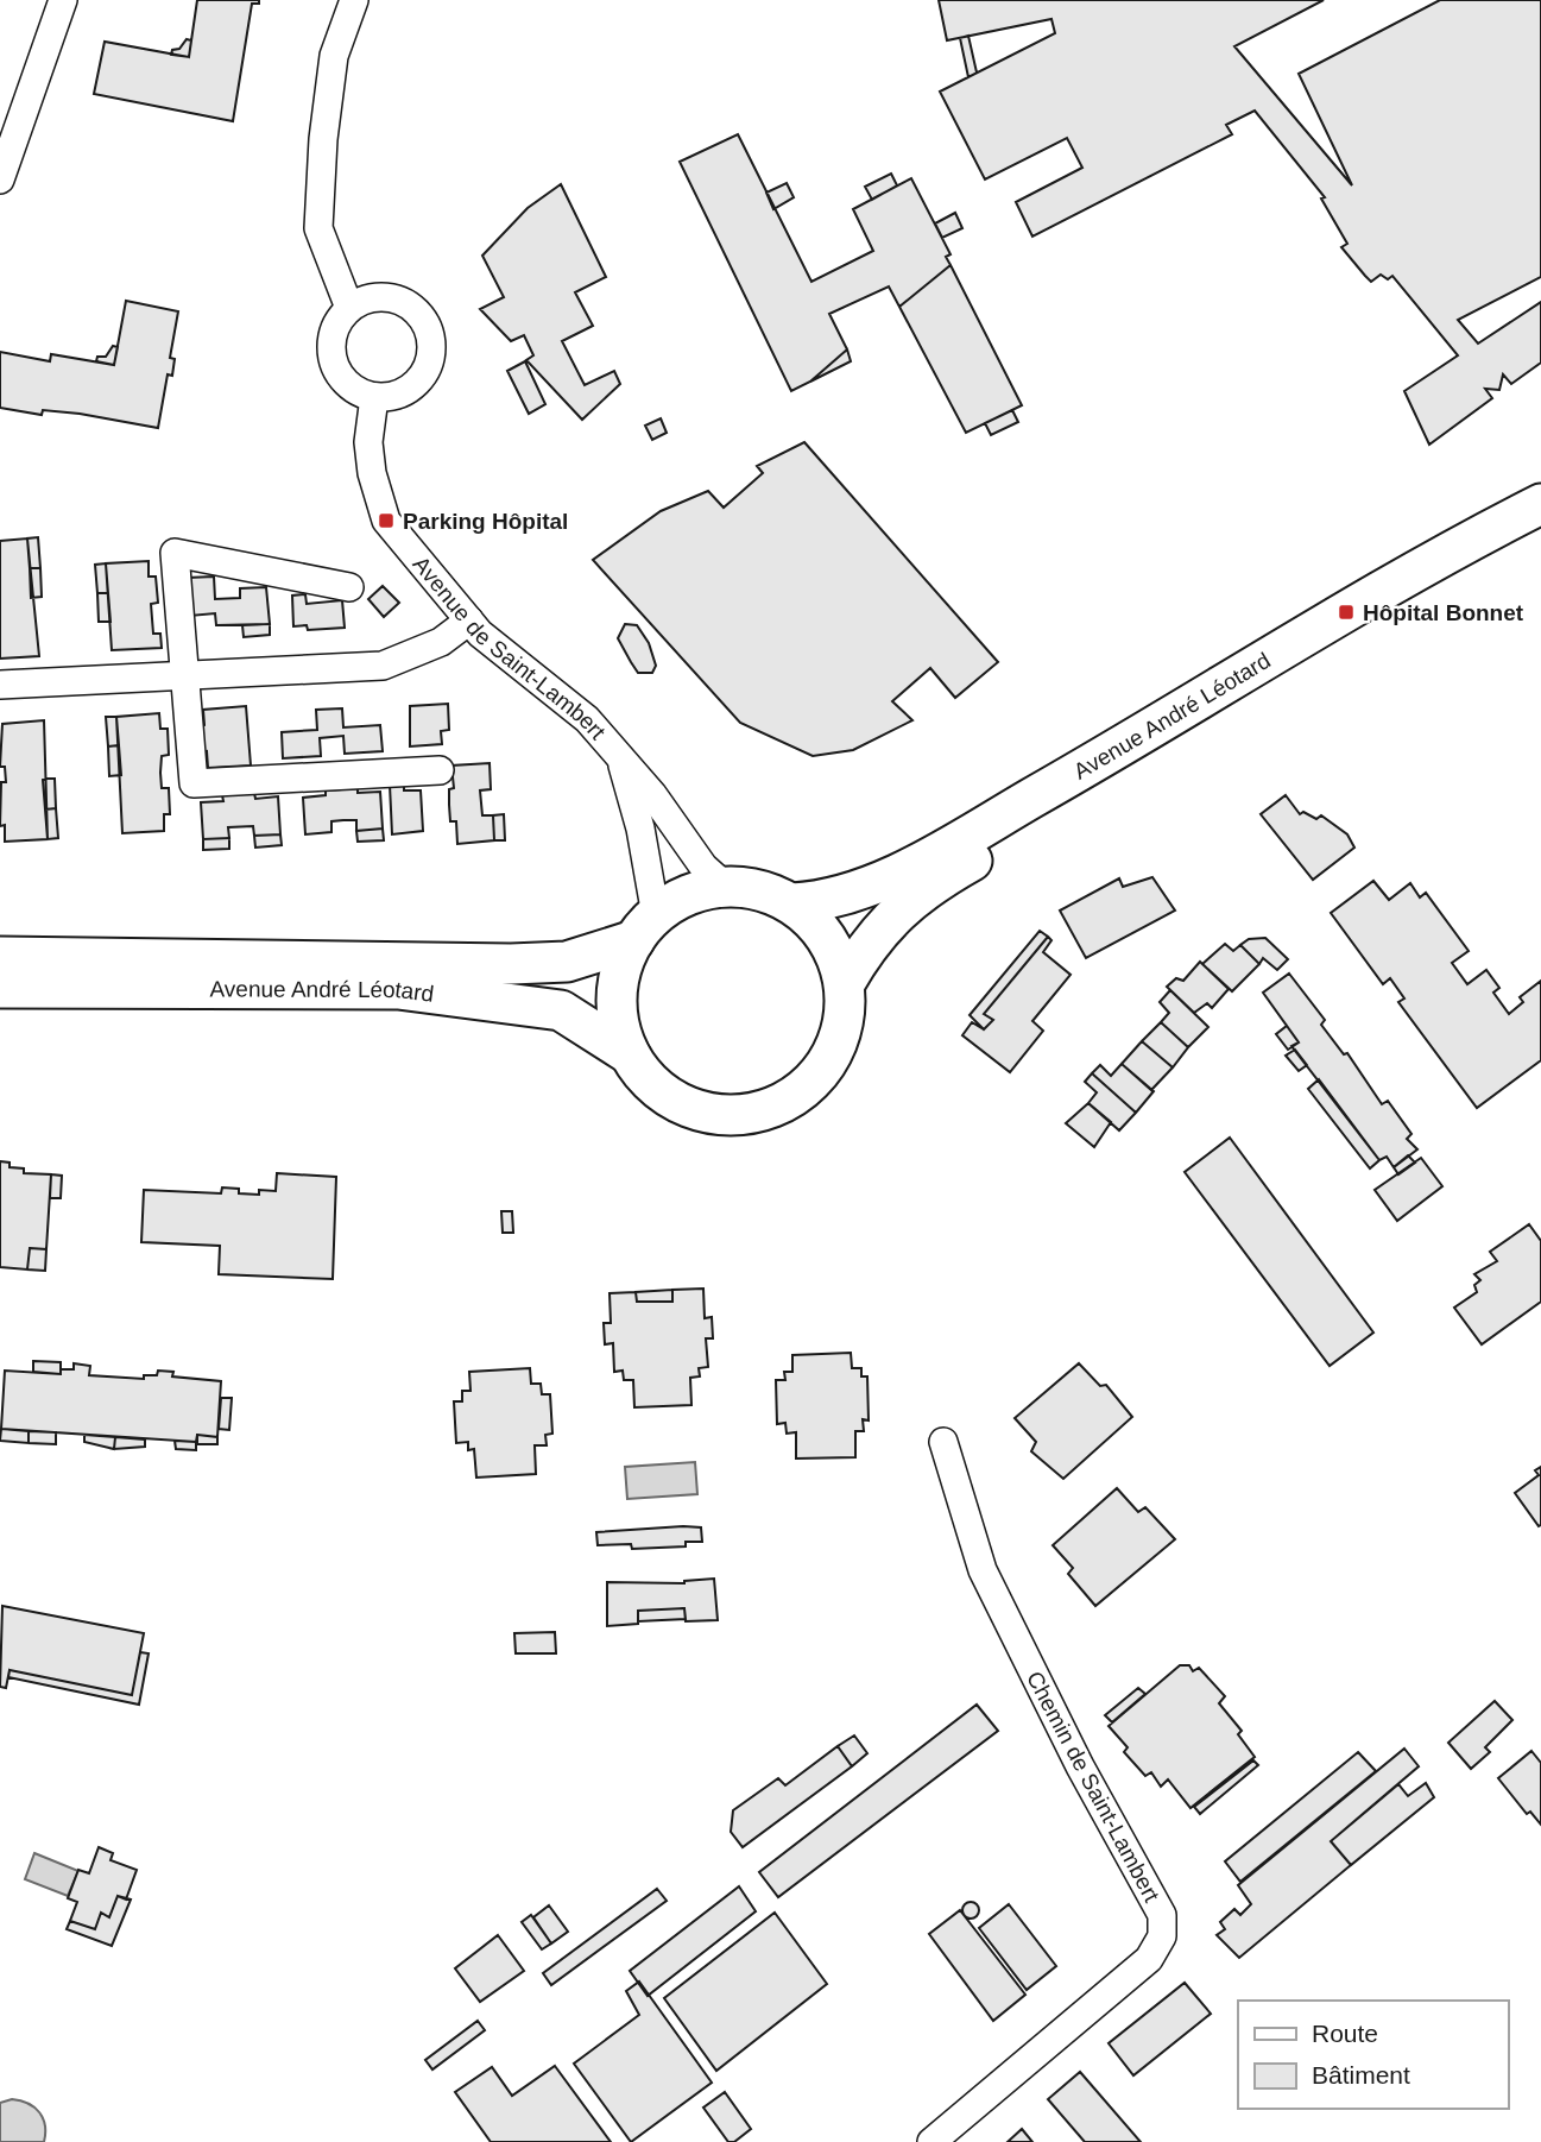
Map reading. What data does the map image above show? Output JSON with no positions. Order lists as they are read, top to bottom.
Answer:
{
  "streets": {
    "main road": ["Avenue André Léotard"],
    "street": ["Avenue de Saint-Lambert", "Chemin de Saint-Lambert"]
  },
  "crossings": [
    ["Avenue de Saint-Lambert", "Avenue André Léotard"]
  ],
  "places": {
    "transit": ["Parking Hôpital", "Hôpital Bonnet"]
  },
  "legend": ["Route", "Bâtiment"]
}
